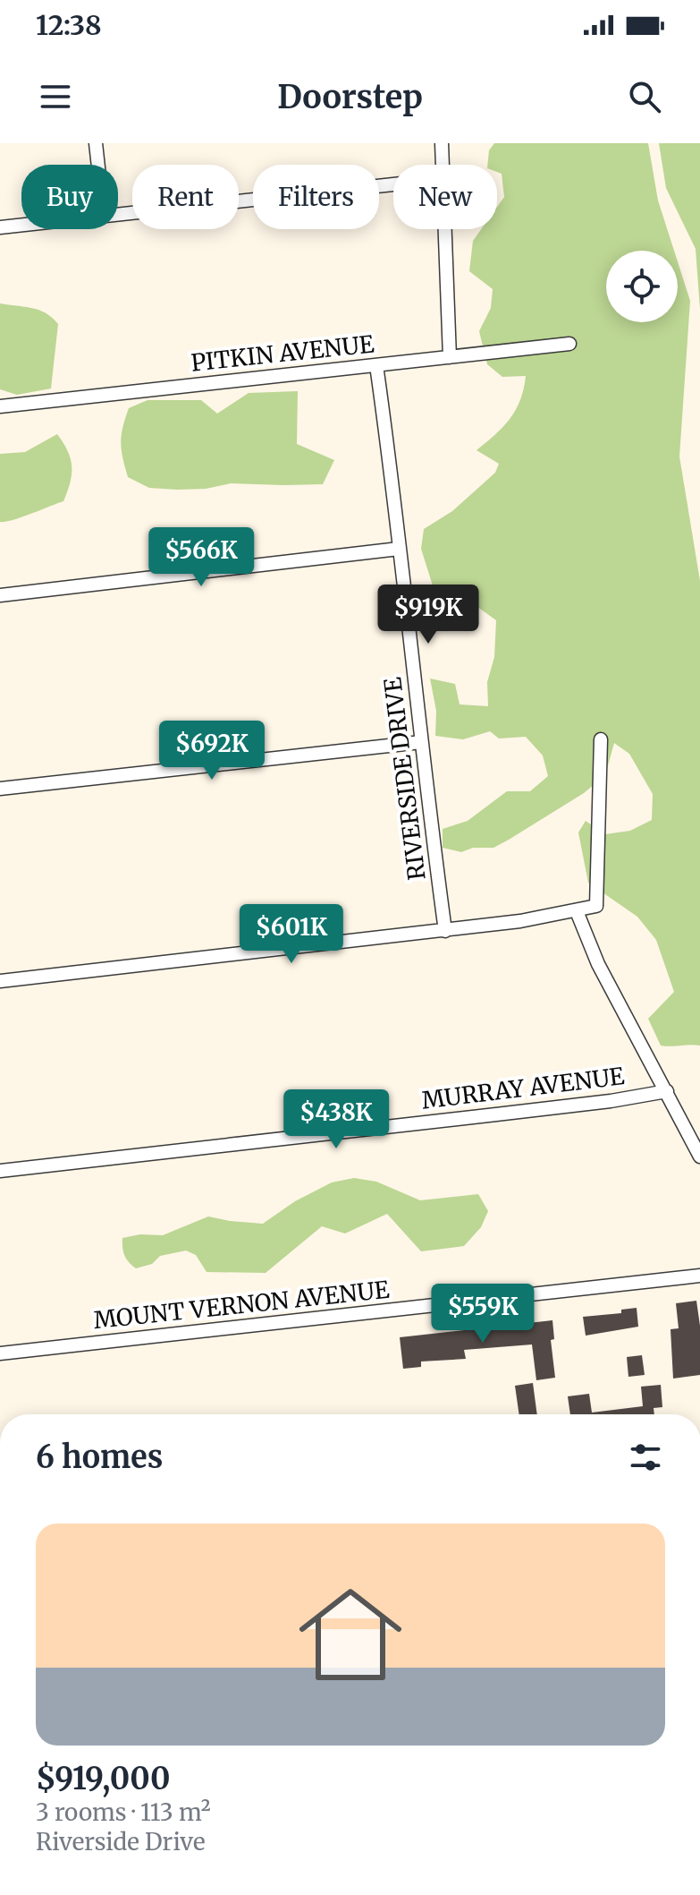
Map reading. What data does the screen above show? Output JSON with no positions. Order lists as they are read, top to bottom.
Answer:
{
  "streets": {
    "street": [
      "PITKIN AVENUE",
      "RIVERSIDE DRIVE",
      "MURRAY AVENUE",
      "MOUNT VERNON AVENUE"
    ]
  },
  "crossings": [
    ["PITKIN AVENUE", "RIVERSIDE DRIVE"]
  ],
  "page": {
    "status": "12:38",
    "header": "Doorstep",
    "chip": [
      "Buy",
      "Rent",
      "Filters",
      "New"
    ],
    "price": [
      "$566K",
      "$919K",
      "$692K",
      "$601K",
      "$438K",
      "$559K"
    ],
    "heading": "6 homes",
    "list": [
      {
        "name": "$919,000",
        "note": "3 rooms · 113 m² · Riverside Drive"
      }
    ]
  }
}
